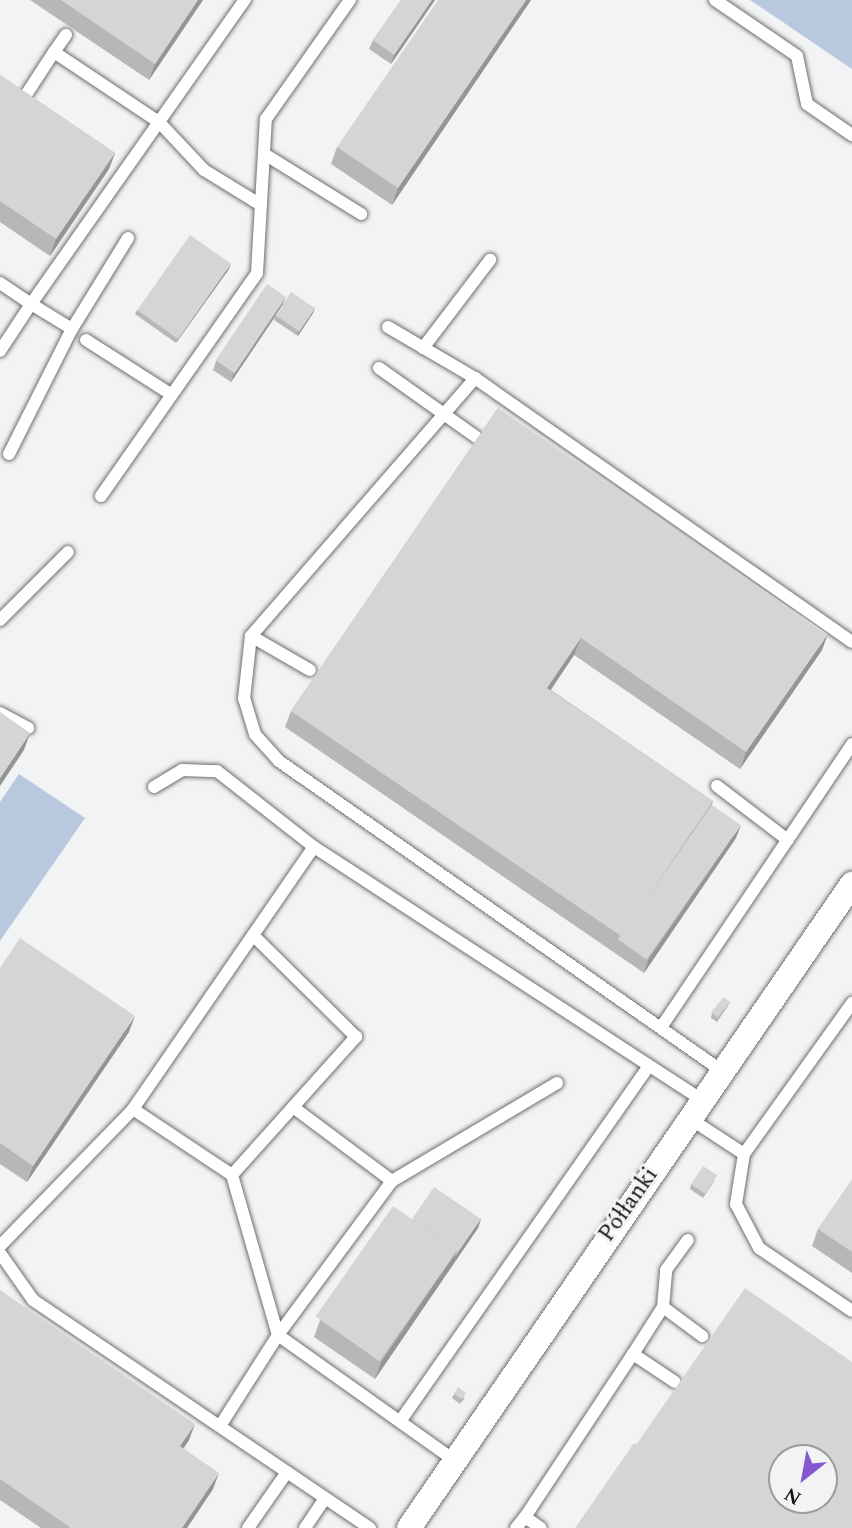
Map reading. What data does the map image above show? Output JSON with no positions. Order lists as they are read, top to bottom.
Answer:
{
  "streets": {
    "street": ["Półłanki"]
  },
  "north": "bottom left"
}
